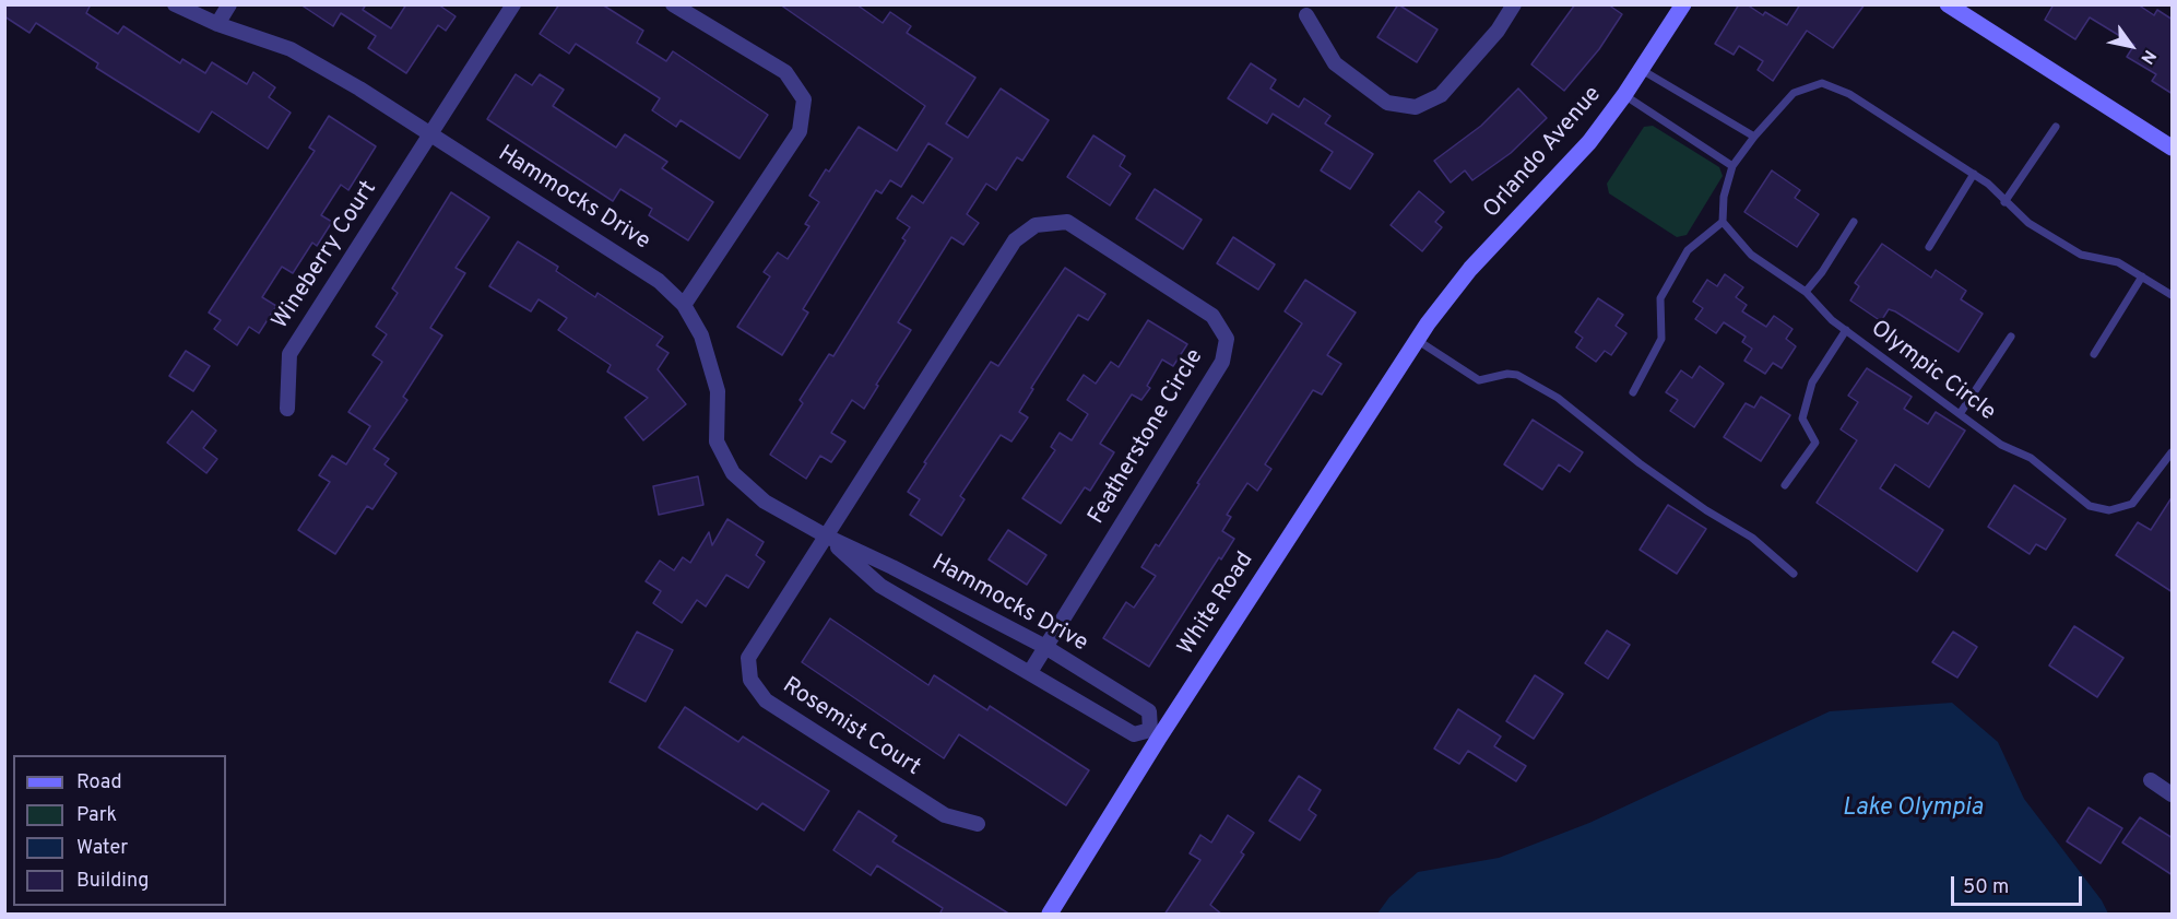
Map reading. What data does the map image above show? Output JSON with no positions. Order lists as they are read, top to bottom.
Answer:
{
  "streets": {
    "street": [
      "Orlando Avenue",
      "Hammocks Drive",
      "Wineberry Court",
      "Featherstone Circle",
      "White Road",
      "Rosemist Court"
    ],
    "lane": ["Olympic Circle"]
  },
  "crossings": [
    ["Orlando Avenue", "White Road"],
    ["Hammocks Drive", "Wineberry Court"],
    ["Hammocks Drive", "Featherstone Circle"],
    ["Hammocks Drive", "White Road"],
    ["Hammocks Drive", "Rosemist Court"],
    ["Featherstone Circle", "Rosemist Court"]
  ],
  "water": ["Lake Olympia"],
  "legend": [
    "Road",
    "Park",
    "Water",
    "Building"
  ],
  "scale_bar": "50 m",
  "north": "bottom right"
}
